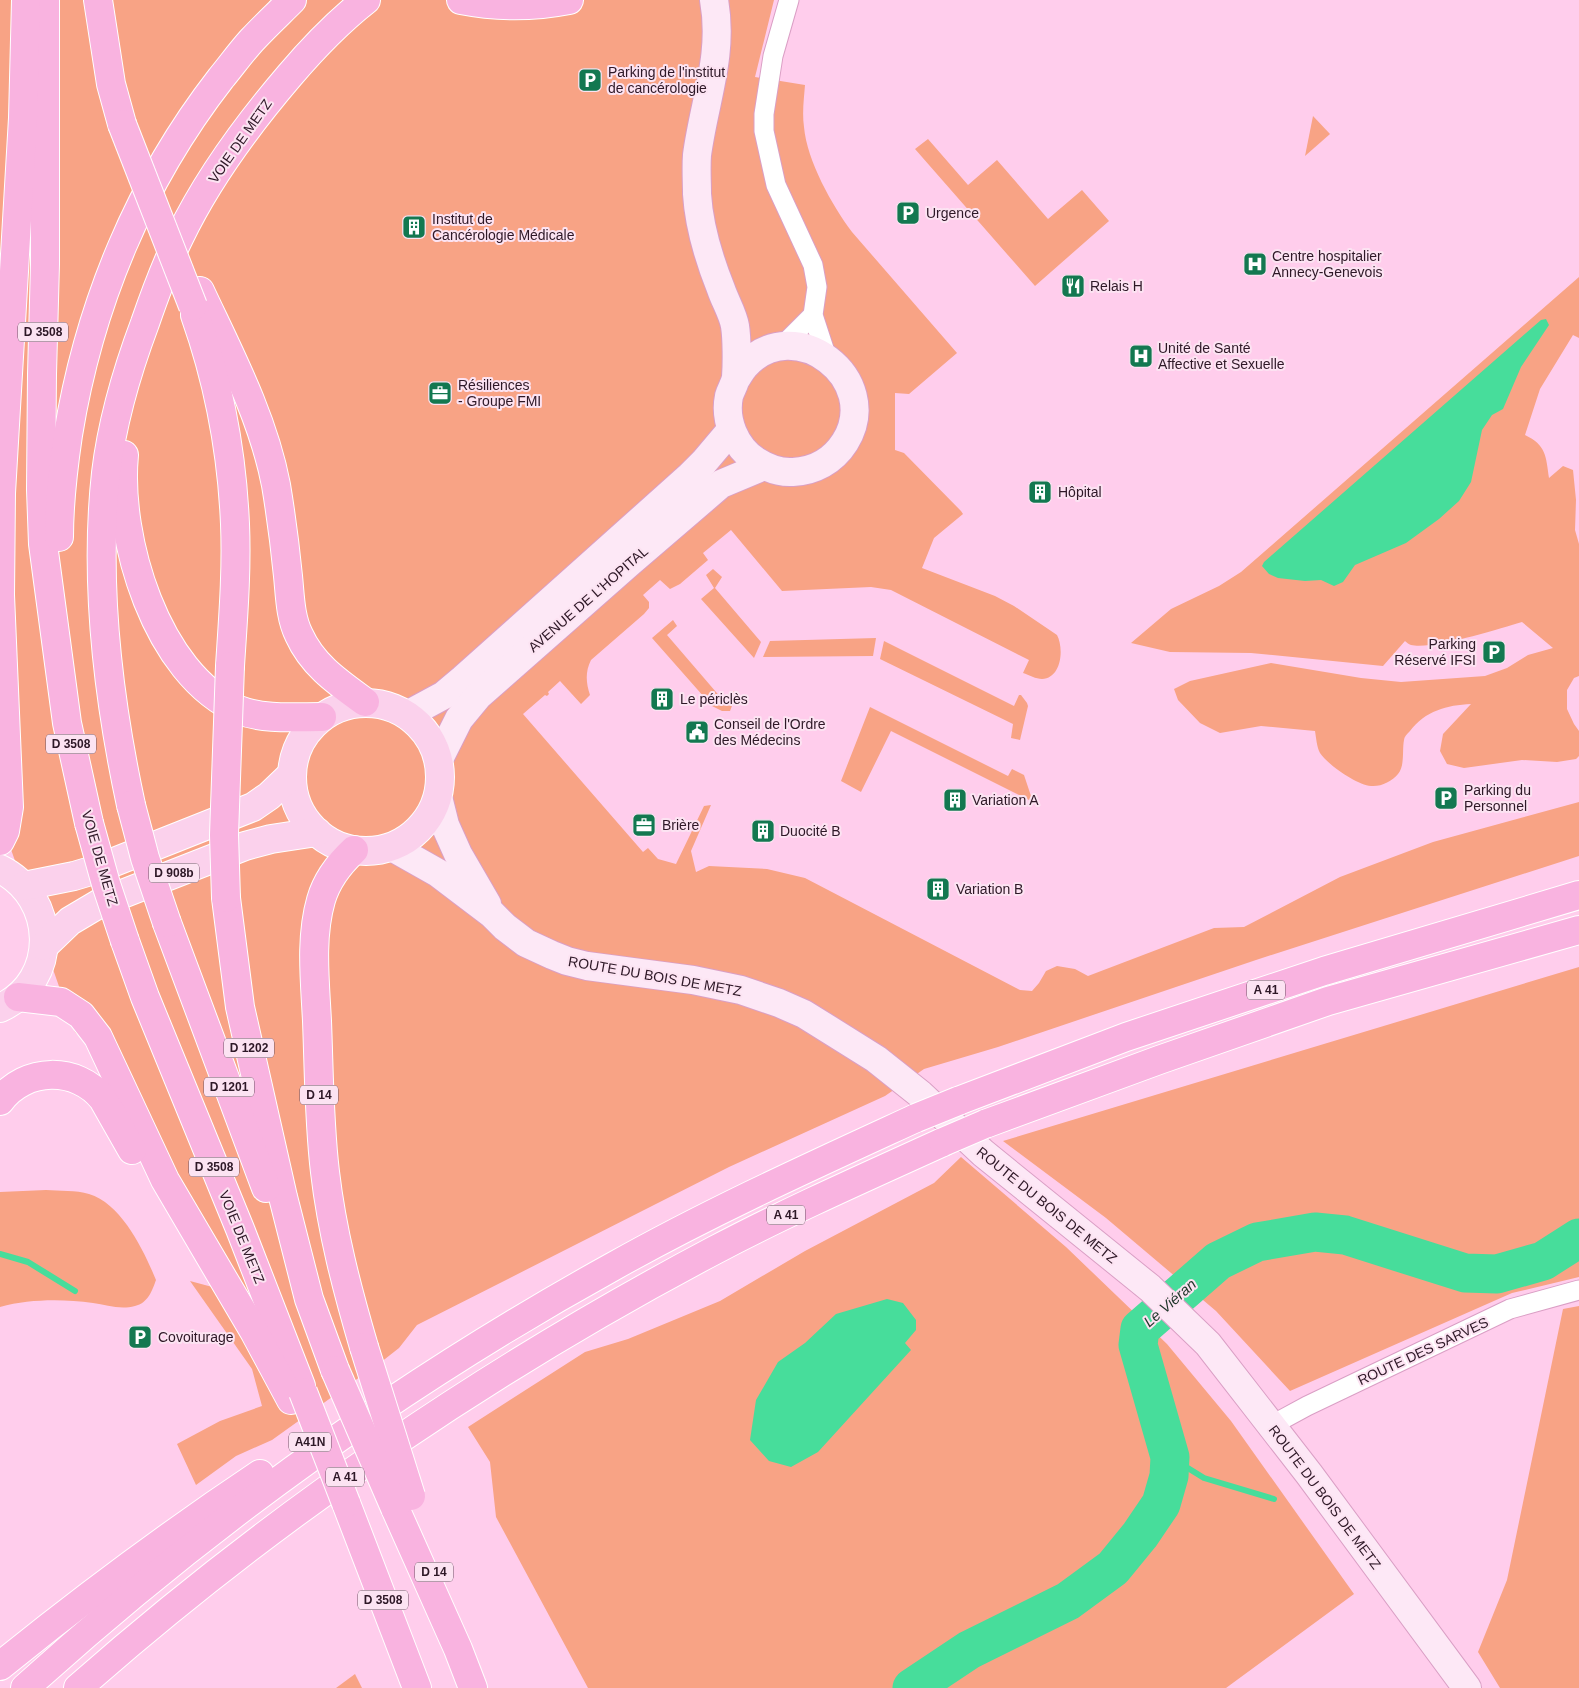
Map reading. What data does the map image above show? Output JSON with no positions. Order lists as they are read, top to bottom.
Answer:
{
  "streets": {
    "highway": [
      "VOIE DE METZ",
      "D 3508",
      "A 41",
      "D 1202",
      "D 1201",
      "D 14",
      "A41N"
    ],
    "main road": ["D 908b"],
    "street": ["AVENUE DE L'HOPITAL", "ROUTE DU BOIS DE METZ", "ROUTE DES SARVES"]
  },
  "crossings": [
    ["VOIE DE METZ", "D 3508"],
    ["VOIE DE METZ", "D 1201"],
    ["AVENUE DE L'HOPITAL", "D 908b"],
    ["AVENUE DE L'HOPITAL", "ROUTE DU BOIS DE METZ"],
    ["AVENUE DE L'HOPITAL", "D 14"],
    ["D 908b", "ROUTE DU BOIS DE METZ"],
    ["D 908b", "D 14"],
    ["ROUTE DU BOIS DE METZ", "D 14"],
    ["ROUTE DU BOIS DE METZ", "ROUTE DES SARVES"],
    ["A 41", "A41N"],
    ["D 1202", "D 1201"]
  ],
  "water": ["Le Viéran"],
  "places": {
    "parking": [
      "Parking de l'institut de cancérologie",
      "Urgence",
      "Parking Réservé IFSI",
      "Parking du Personnel",
      "Covoiturage"
    ],
    "building": [
      "Institut de Cancérologie Médicale",
      "Hôpital",
      "Le périclès",
      "Variation A",
      "Duocité B",
      "Variation B"
    ],
    "hospital": ["Centre hospitalier Annecy-Genevois", "Unité de Santé Affective et Sexuelle"],
    "restaurant": ["Relais H"],
    "office": ["Résiliences - Groupe FMI", "Brière"],
    "public building": ["Conseil de l'Ordre des Médecins"]
  }
}
